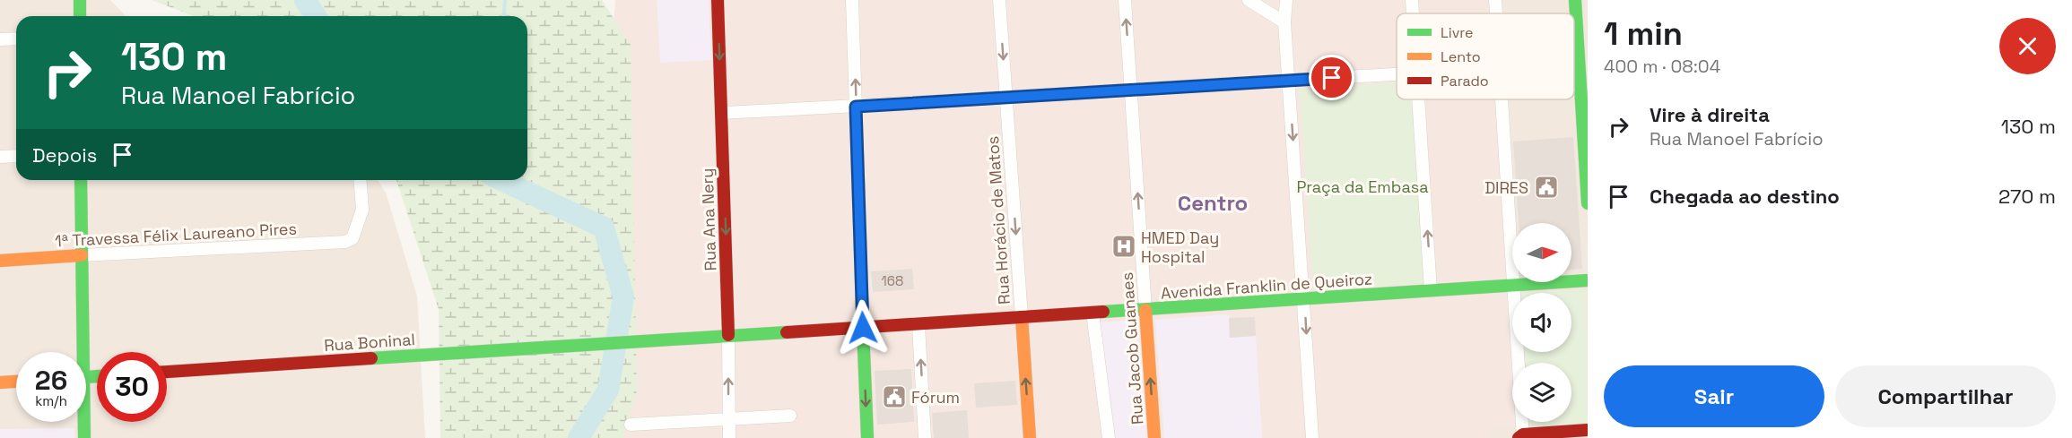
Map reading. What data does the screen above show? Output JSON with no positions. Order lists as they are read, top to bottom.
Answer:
{
  "streets": {
    "street": [
      "Rua Ana Nery",
      "Rua Horácio de Matos",
      "1ª Travessa Félix Laureano Pires",
      "Avenida Franklin de Queiroz",
      "Rua Boninal",
      "Rua Jacob Guanaes"
    ]
  },
  "crossings": [
    ["Rua Ana Nery", "Avenida Franklin de Queiroz"],
    ["Rua Horácio de Matos", "Avenida Franklin de Queiroz"],
    ["Avenida Franklin de Queiroz", "Rua Boninal"],
    ["Avenida Franklin de Queiroz", "Rua Jacob Guanaes"]
  ],
  "one_way": ["Rua Jacob Guanaes"],
  "districts": ["Centro"],
  "parks": ["Praça da Embasa"],
  "places": {
    "public building": ["DIRES", "Fórum"],
    "hospital": ["HMED Day Hospital"]
  },
  "house_numbers": ["168"],
  "legend": ["Livre", "Lento", "Parado"],
  "north": "right",
  "page": {
    "heading": ["1 min", "400 m · 08:04"],
    "turn": ["130 m", "Rua Manoel Fabrício"],
    "list": [
      {
        "name": "Vire à direita",
        "note": "Rua Manoel Fabrício",
        "value": "130 m"
      },
      {
        "name": "Chegada ao destino",
        "value": "270 m"
      }
    ],
    "then": "Depois",
    "speed": "26 km/h",
    "limit": "30",
    "buttons": ["Sair", "Compartilhar"]
  }
}
